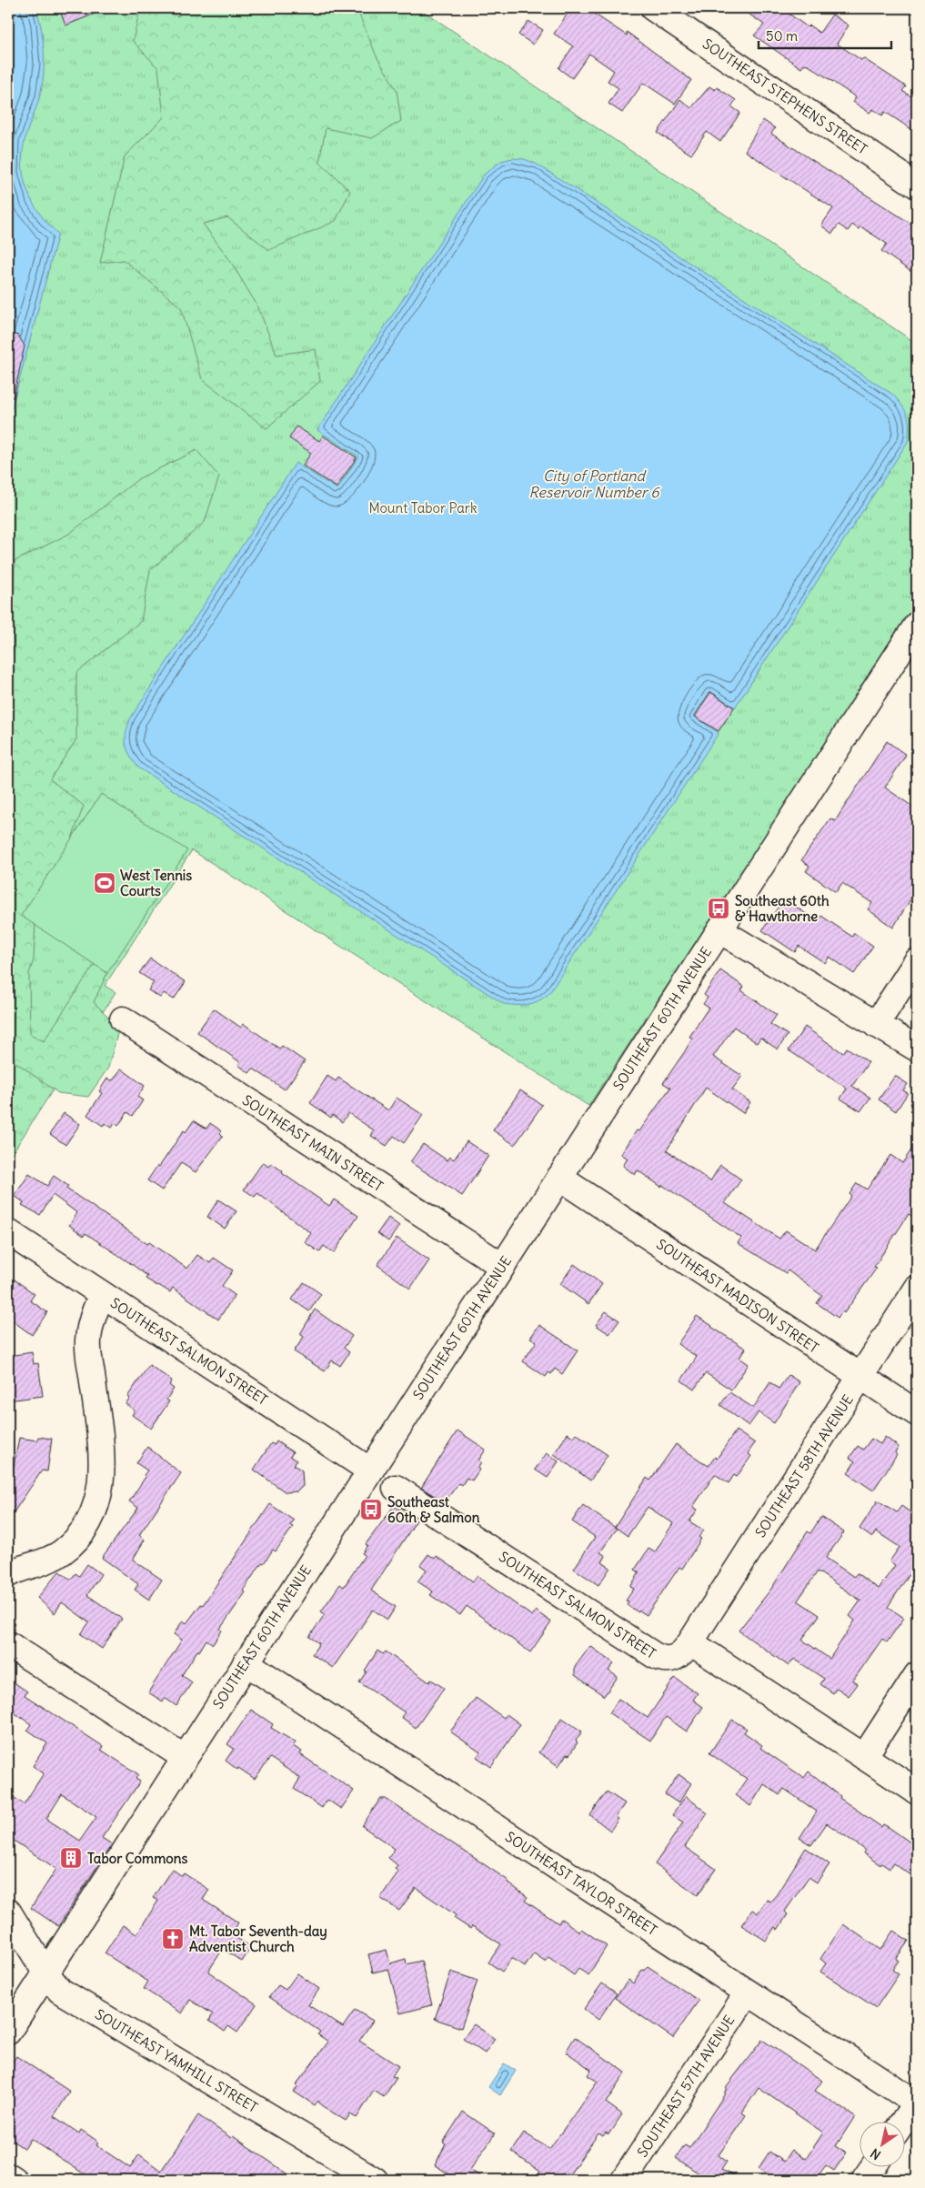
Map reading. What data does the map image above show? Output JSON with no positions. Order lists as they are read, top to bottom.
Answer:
{
  "streets": {
    "street": [
      "SOUTHEAST STEPHENS STREET",
      "SOUTHEAST 60TH AVENUE",
      "SOUTHEAST MAIN STREET",
      "SOUTHEAST MADISON STREET",
      "SOUTHEAST SALMON STREET",
      "SOUTHEAST 58TH AVENUE",
      "SOUTHEAST TAYLOR STREET",
      "SOUTHEAST YAMHILL STREET",
      "SOUTHEAST 57TH AVENUE"
    ]
  },
  "crossings": [
    ["SOUTHEAST 60TH AVENUE", "SOUTHEAST MAIN STREET"],
    ["SOUTHEAST 60TH AVENUE", "SOUTHEAST MADISON STREET"],
    ["SOUTHEAST 60TH AVENUE", "SOUTHEAST SALMON STREET"],
    ["SOUTHEAST 60TH AVENUE", "SOUTHEAST TAYLOR STREET"],
    ["SOUTHEAST 60TH AVENUE", "SOUTHEAST YAMHILL STREET"],
    ["SOUTHEAST MADISON STREET", "SOUTHEAST 58TH AVENUE"],
    ["SOUTHEAST SALMON STREET", "SOUTHEAST 58TH AVENUE"],
    ["SOUTHEAST TAYLOR STREET", "SOUTHEAST 57TH AVENUE"]
  ],
  "water": ["City of Portland Reservoir Number 6"],
  "parks": ["Mount Tabor Park"],
  "places": {
    "sports": ["West Tennis Courts"],
    "bus stop": ["Southeast 60th & Hawthorne", "Southeast 60th & Salmon"],
    "building": ["Tabor Commons"],
    "church": ["Mt. Tabor Seventh-day Adventist Church"]
  },
  "scale_bar": "50 m",
  "north": "bottom left"
}
